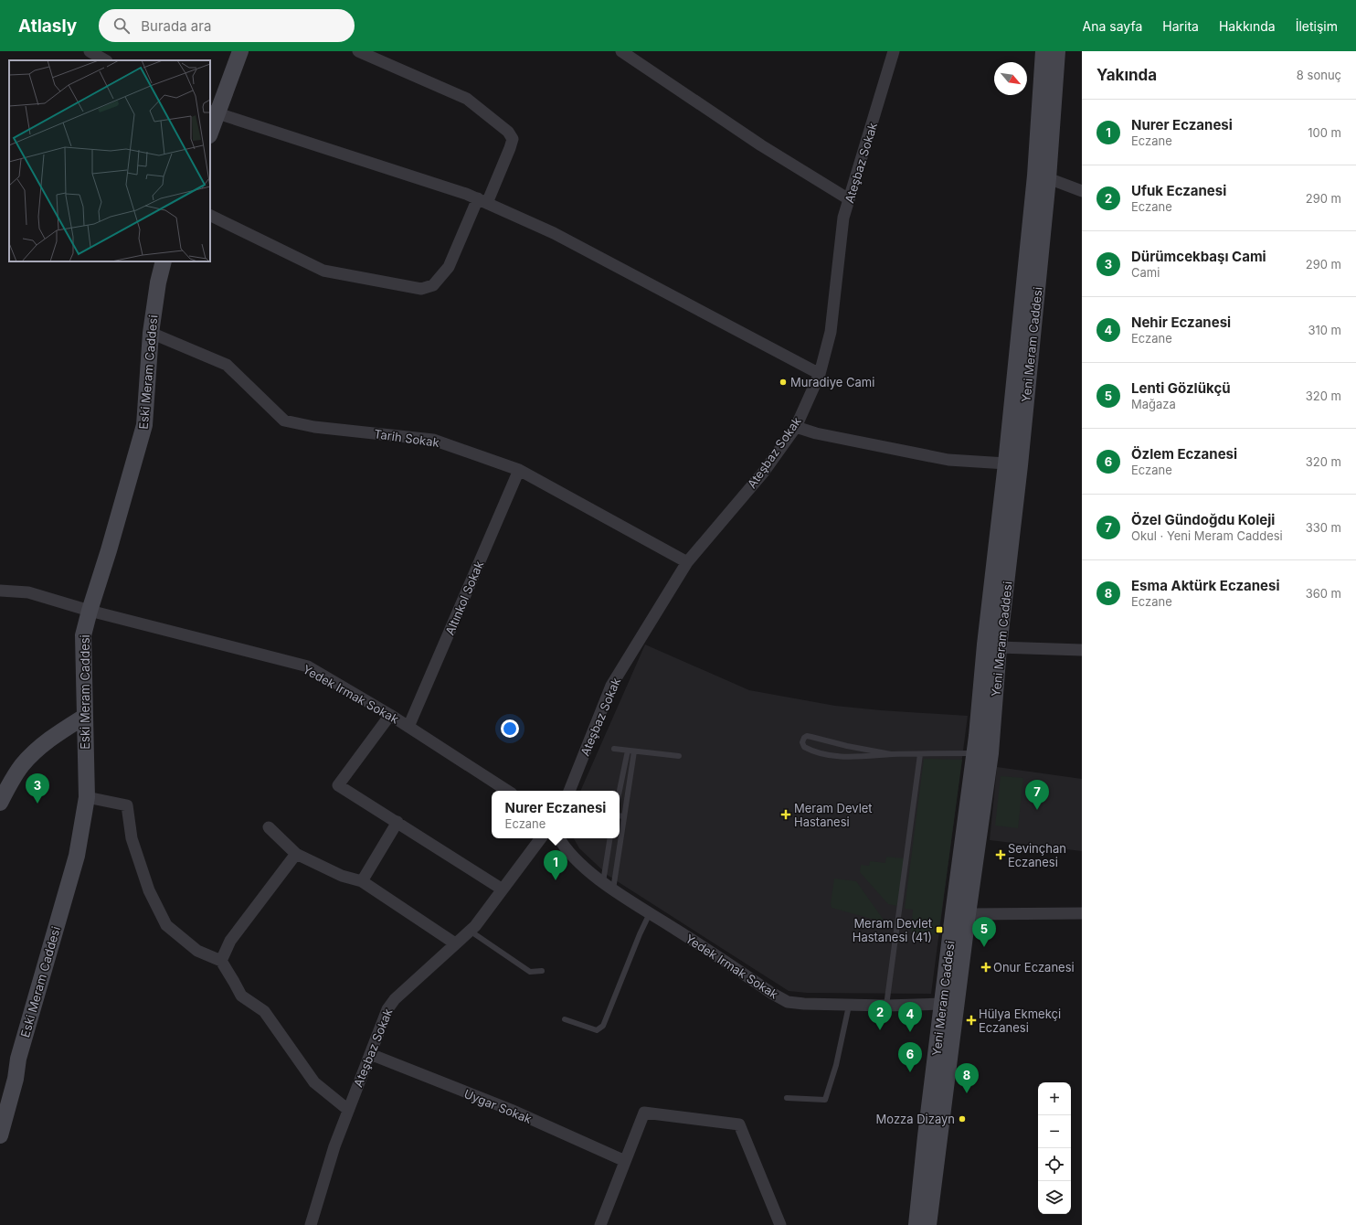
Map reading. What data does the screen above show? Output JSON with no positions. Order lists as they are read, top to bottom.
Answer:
{
  "streets": {
    "main road": ["Yeni Meram Caddesi", "Eski Meram Caddesi"],
    "street": [
      "Ateşbaz Sokak",
      "Tarih Sokak",
      "Altınkol Sokak",
      "Yedek Irmak Sokak",
      "Uygar Sokak"
    ]
  },
  "crossings": [
    ["Ateşbaz Sokak", "Tarih Sokak"],
    ["Ateşbaz Sokak", "Uygar Sokak"],
    ["Yeni Meram Caddesi", "Yedek Irmak Sokak"],
    ["Eski Meram Caddesi", "Tarih Sokak"],
    ["Eski Meram Caddesi", "Yedek Irmak Sokak"],
    ["Tarih Sokak", "Altınkol Sokak"],
    ["Altınkol Sokak", "Yedek Irmak Sokak"]
  ],
  "places": {
    "other": ["Muradiye Cami", "Mozza Dizayn"],
    "health": [
      "Meram Devlet Hastanesi",
      "Sevinçhan Eczanesi",
      "Onur Eczanesi",
      "Hülya Ekmekçi Eczanesi"
    ],
    "transit": ["Meram Devlet Hastanesi (41)"]
  },
  "north": "bottom right",
  "page": {
    "header": "Atlasly",
    "search": "Burada ara",
    "nav": [
      "Ana sayfa",
      "Harita",
      "Hakkında",
      "İletişim"
    ],
    "heading": ["Yakında", "8 sonuç"],
    "list": [
      {
        "mark": "1",
        "name": "Nurer Eczanesi",
        "note": "Eczane",
        "value": "100 m"
      },
      {
        "mark": "2",
        "name": "Ufuk Eczanesi",
        "note": "Eczane",
        "value": "290 m"
      },
      {
        "mark": "3",
        "name": "Dürümcekbaşı Cami",
        "note": "Cami",
        "value": "290 m"
      },
      {
        "mark": "4",
        "name": "Nehir Eczanesi",
        "note": "Eczane",
        "value": "310 m"
      },
      {
        "mark": "5",
        "name": "Lenti Gözlükçü",
        "note": "Mağaza",
        "value": "320 m"
      },
      {
        "mark": "6",
        "name": "Özlem Eczanesi",
        "note": "Eczane",
        "value": "320 m"
      },
      {
        "mark": "7",
        "name": "Özel Gündoğdu Koleji",
        "note": "Okul · Yeni Meram Caddesi",
        "value": "330 m"
      },
      {
        "mark": "8",
        "name": "Esma Aktürk Eczanesi",
        "note": "Eczane",
        "value": "360 m"
      }
    ],
    "pins": [
      "3",
      "7",
      "1",
      "5",
      "2",
      "4",
      "6",
      "8"
    ],
    "popup": ["Nurer Eczanesi", "Eczane"],
    "map_buttons": ["+", "−"]
  }
}
